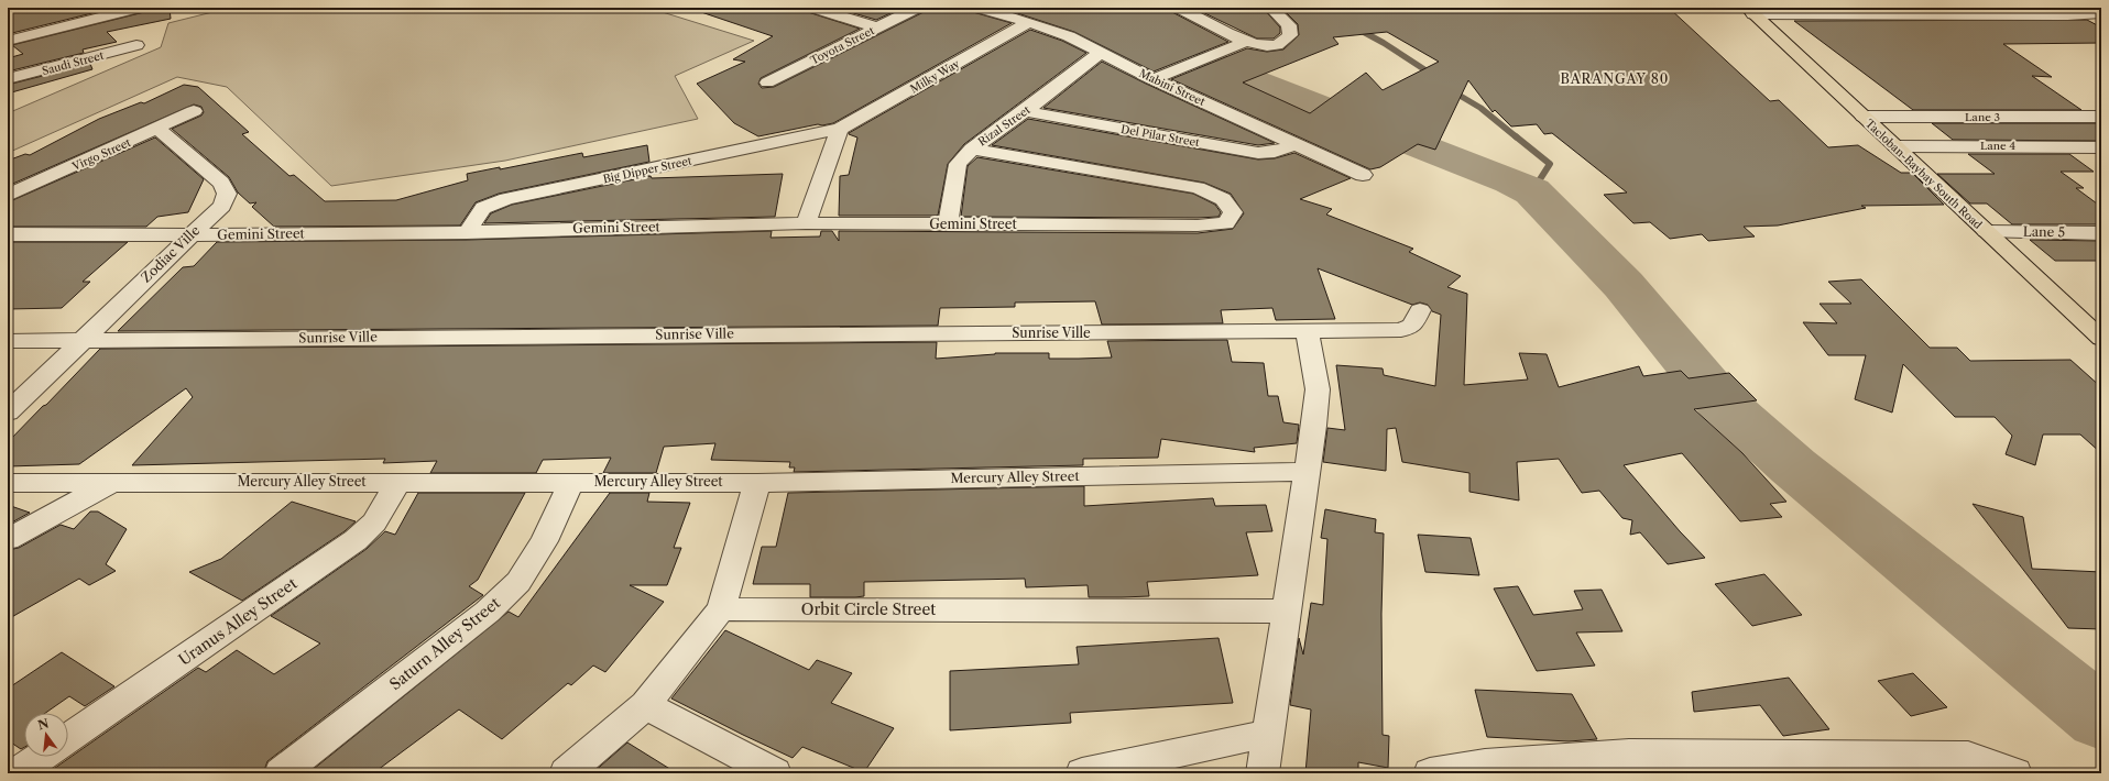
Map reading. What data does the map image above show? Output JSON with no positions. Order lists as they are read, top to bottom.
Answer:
{
  "streets": {
    "main road": ["Tacloban-Baybay South Road"],
    "street": [
      "Toyota Street",
      "Saudi Street",
      "Milky Way",
      "Mabini Street",
      "Lane 3",
      "Rizal Street",
      "Del Pilar Street",
      "Lane 4",
      "Virgo Street",
      "Big Dipper Street",
      "Gemini Street",
      "Lane 5",
      "Zodiac Ville",
      "Sunrise Ville",
      "Mercury Alley Street",
      "Orbit Circle Street",
      "Uranus Alley Street",
      "Saturn Alley Street"
    ]
  },
  "crossings": [
    ["Milky Way", "Mabini Street"],
    ["Milky Way", "Big Dipper Street"],
    ["Mabini Street", "Rizal Street"],
    ["Mabini Street", "Del Pilar Street"],
    ["Lane 3", "Tacloban-Baybay South Road"],
    ["Rizal Street", "Del Pilar Street"],
    ["Rizal Street", "Gemini Street"],
    ["Lane 4", "Tacloban-Baybay South Road"],
    ["Virgo Street", "Zodiac Ville"],
    ["Big Dipper Street", "Gemini Street"],
    ["Tacloban-Baybay South Road", "Lane 5"],
    ["Gemini Street", "Zodiac Ville"],
    ["Zodiac Ville", "Sunrise Ville"],
    ["Mercury Alley Street", "Uranus Alley Street"],
    ["Mercury Alley Street", "Saturn Alley Street"]
  ],
  "districts": ["BARANGAY 80"],
  "north": "top"
}
